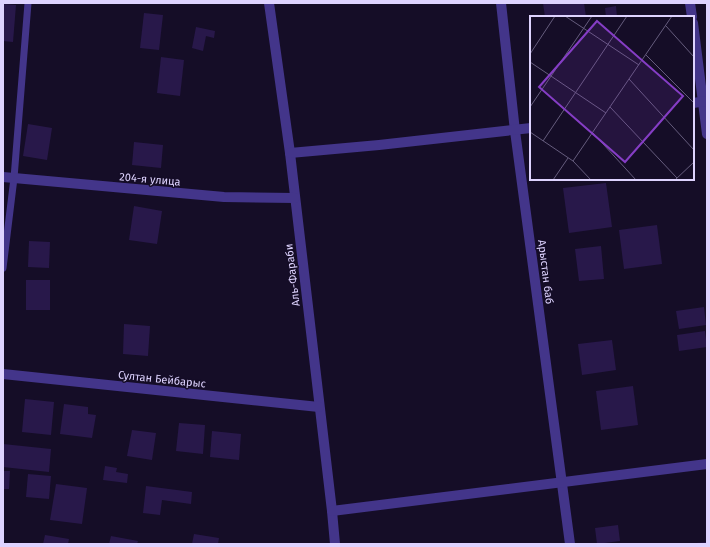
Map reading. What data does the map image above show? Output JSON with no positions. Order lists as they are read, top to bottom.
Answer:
{
  "streets": {
    "street": [
      "204-я улица",
      "Арыстан баб",
      "Аль-Фараби",
      "Султан Бейбарыс"
    ]
  },
  "crossings": [
    ["204-я улица", "Аль-Фараби"],
    ["Аль-Фараби", "Султан Бейбарыс"]
  ]
}
